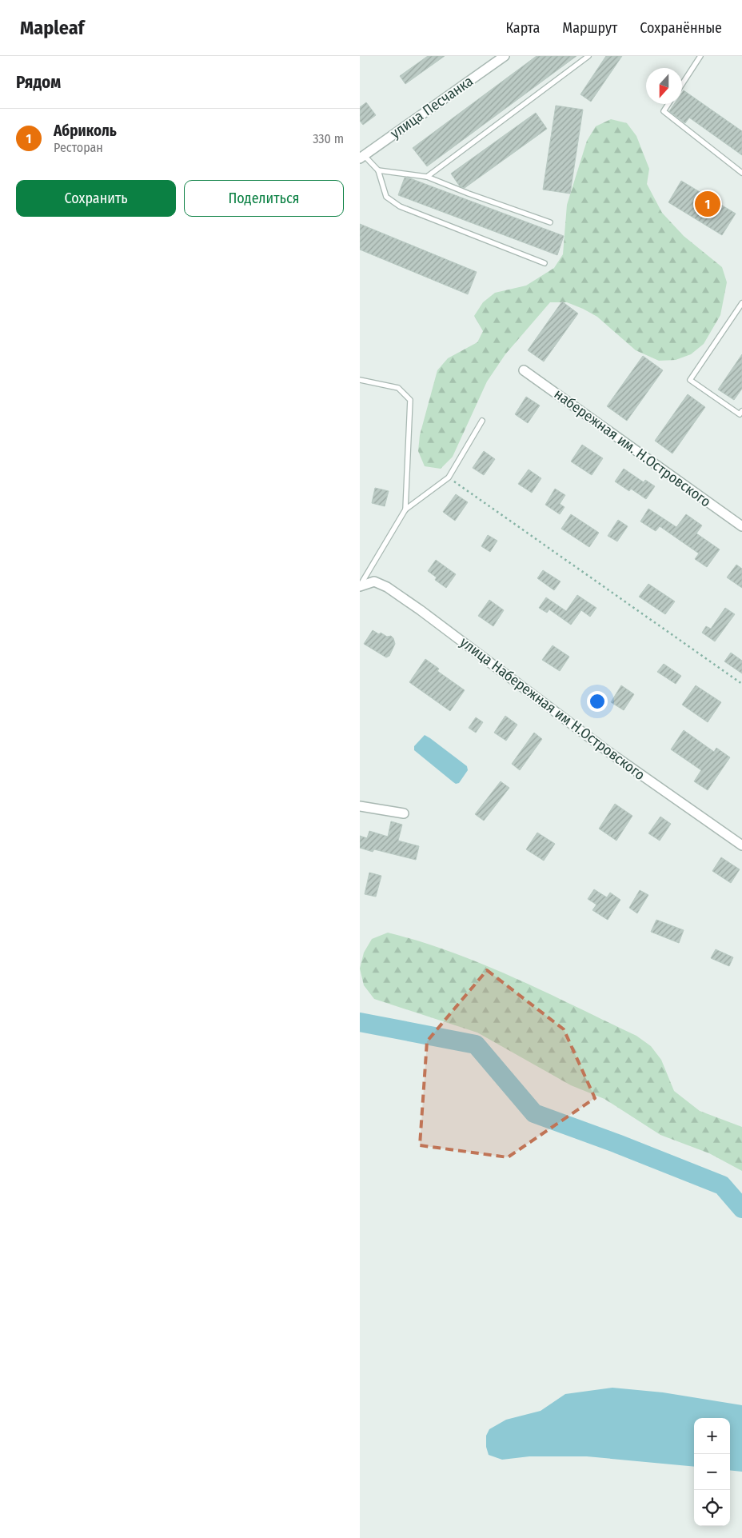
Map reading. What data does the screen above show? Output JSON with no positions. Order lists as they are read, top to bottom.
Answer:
{
  "streets": {
    "street": ["улица Песчанка", "набережная им. Н.Островского", "улица Набережная им Н.Островского"]
  },
  "north": "bottom",
  "page": {
    "header": "Mapleaf",
    "nav": ["Карта", "Маршрут", "Сохранённые"],
    "heading": "Рядом",
    "list": [
      {
        "mark": "1",
        "name": "Абриколь",
        "note": "Ресторан",
        "value": "330 m"
      }
    ],
    "buttons": ["Сохранить", "Поделиться"],
    "pins": "1",
    "map_buttons": ["+", "−"]
  }
}
